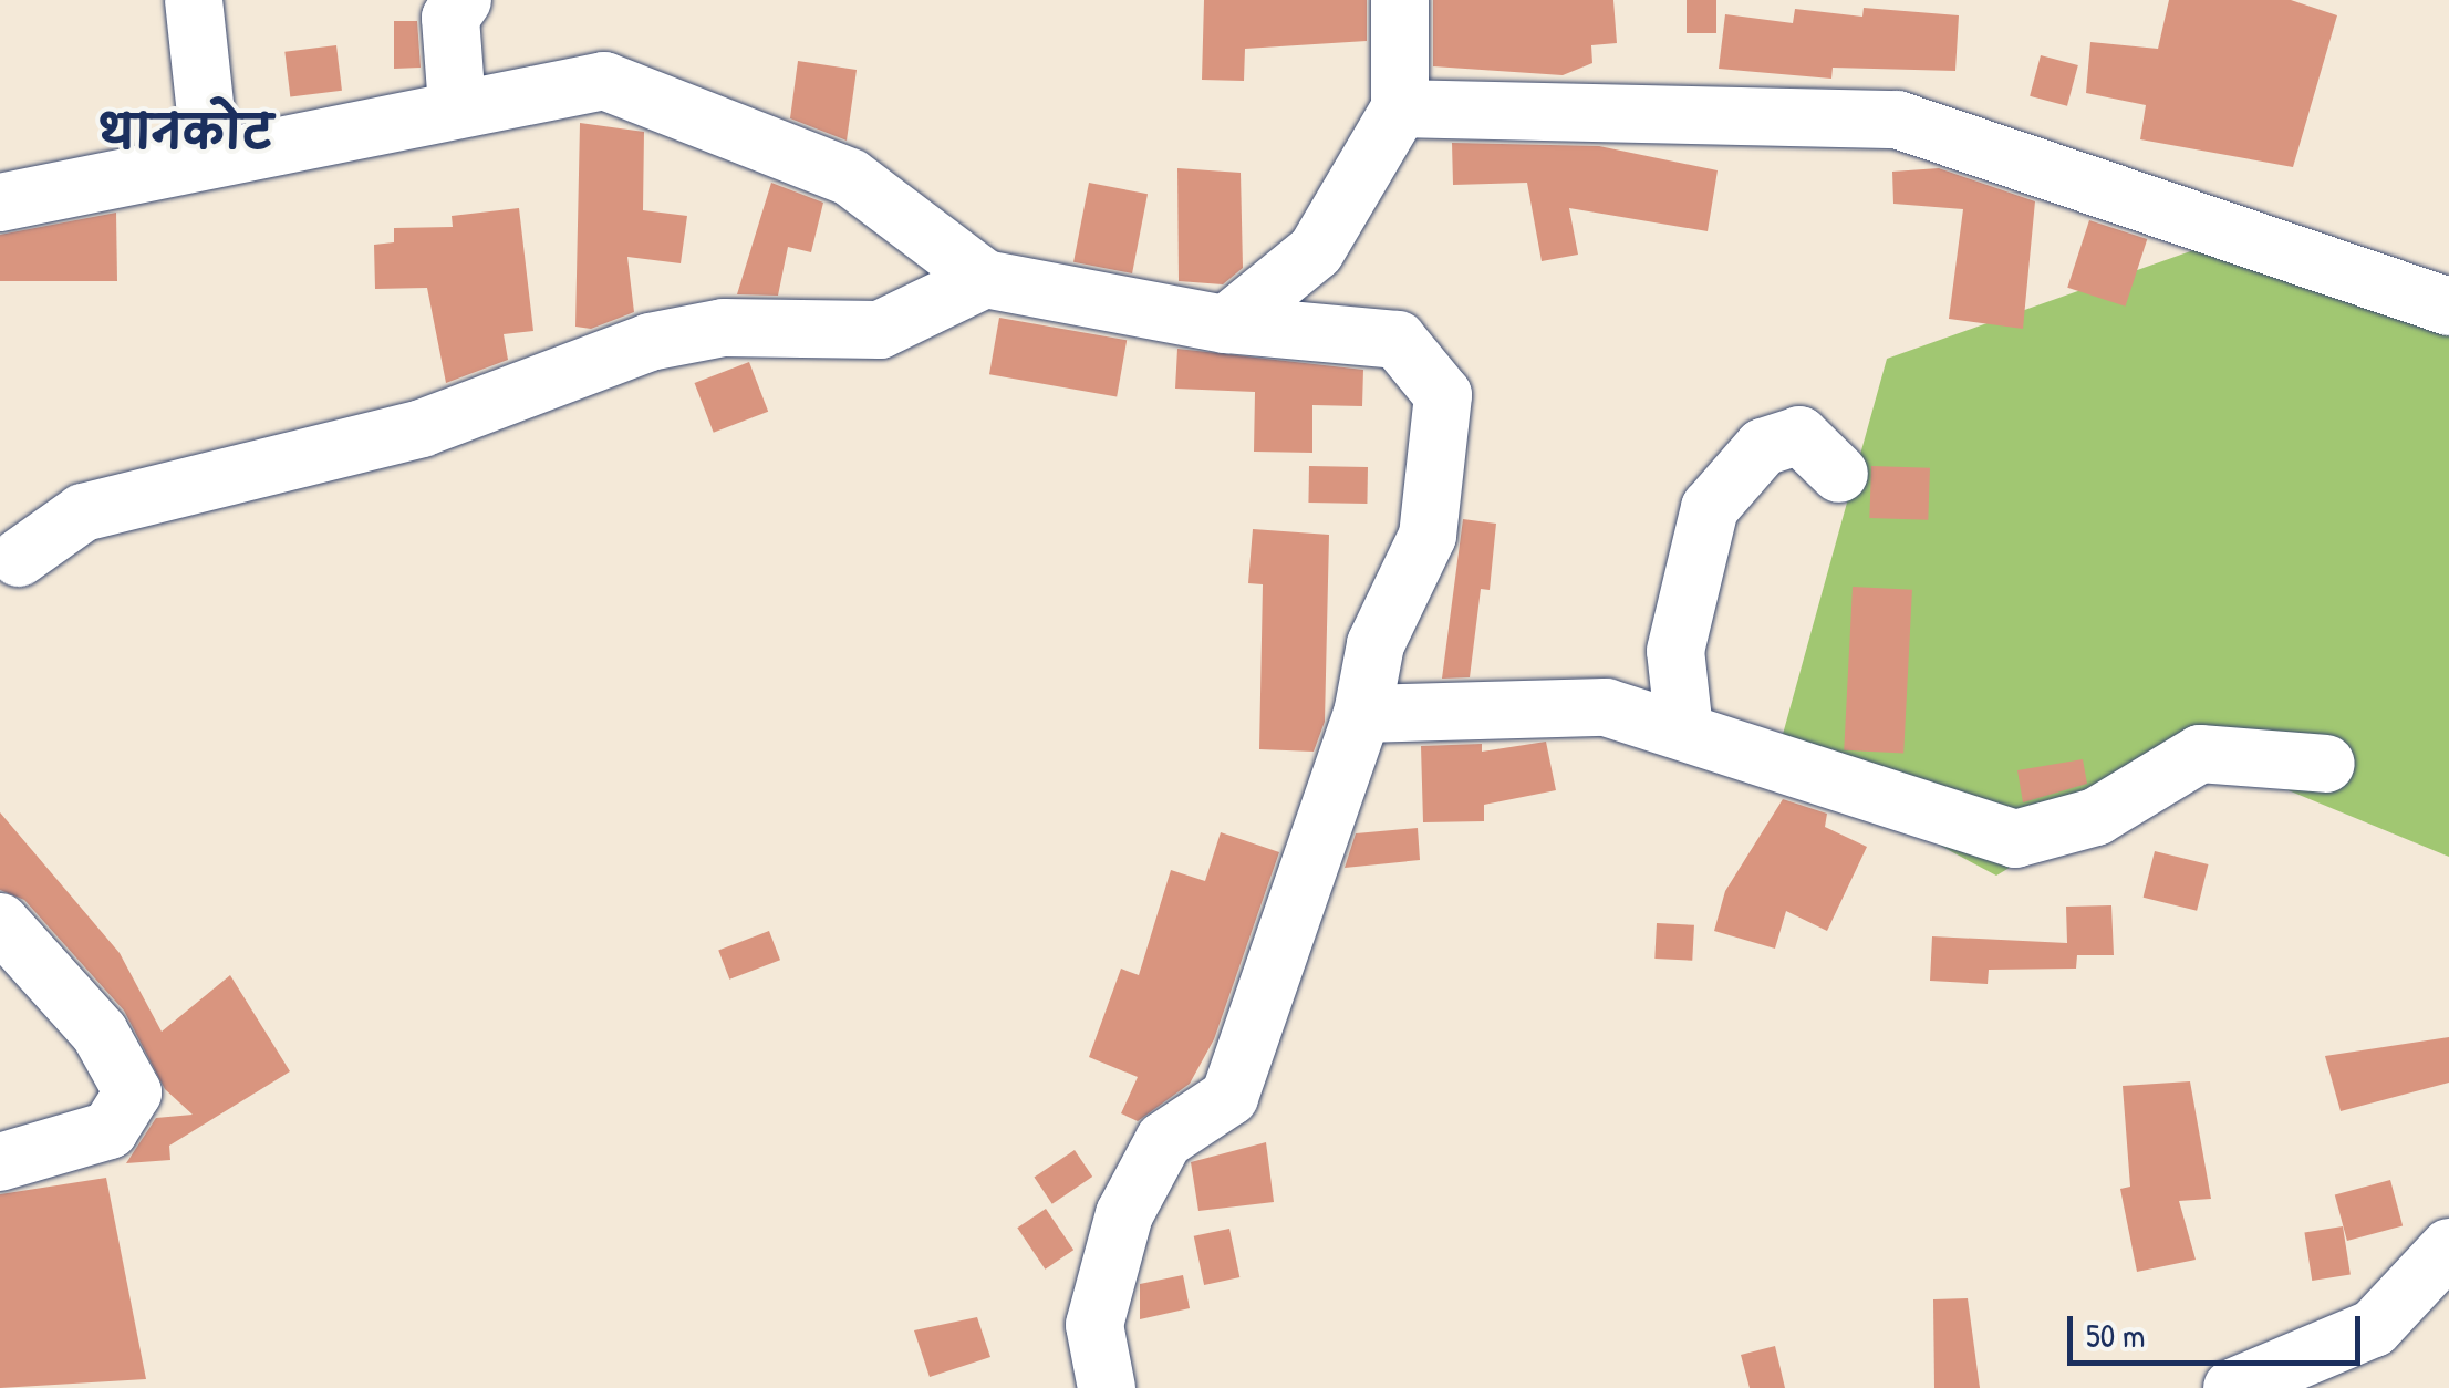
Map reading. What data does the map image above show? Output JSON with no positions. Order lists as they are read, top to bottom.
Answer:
{
  "districts": ["थानकोट"],
  "scale_bar": "50 m"
}
